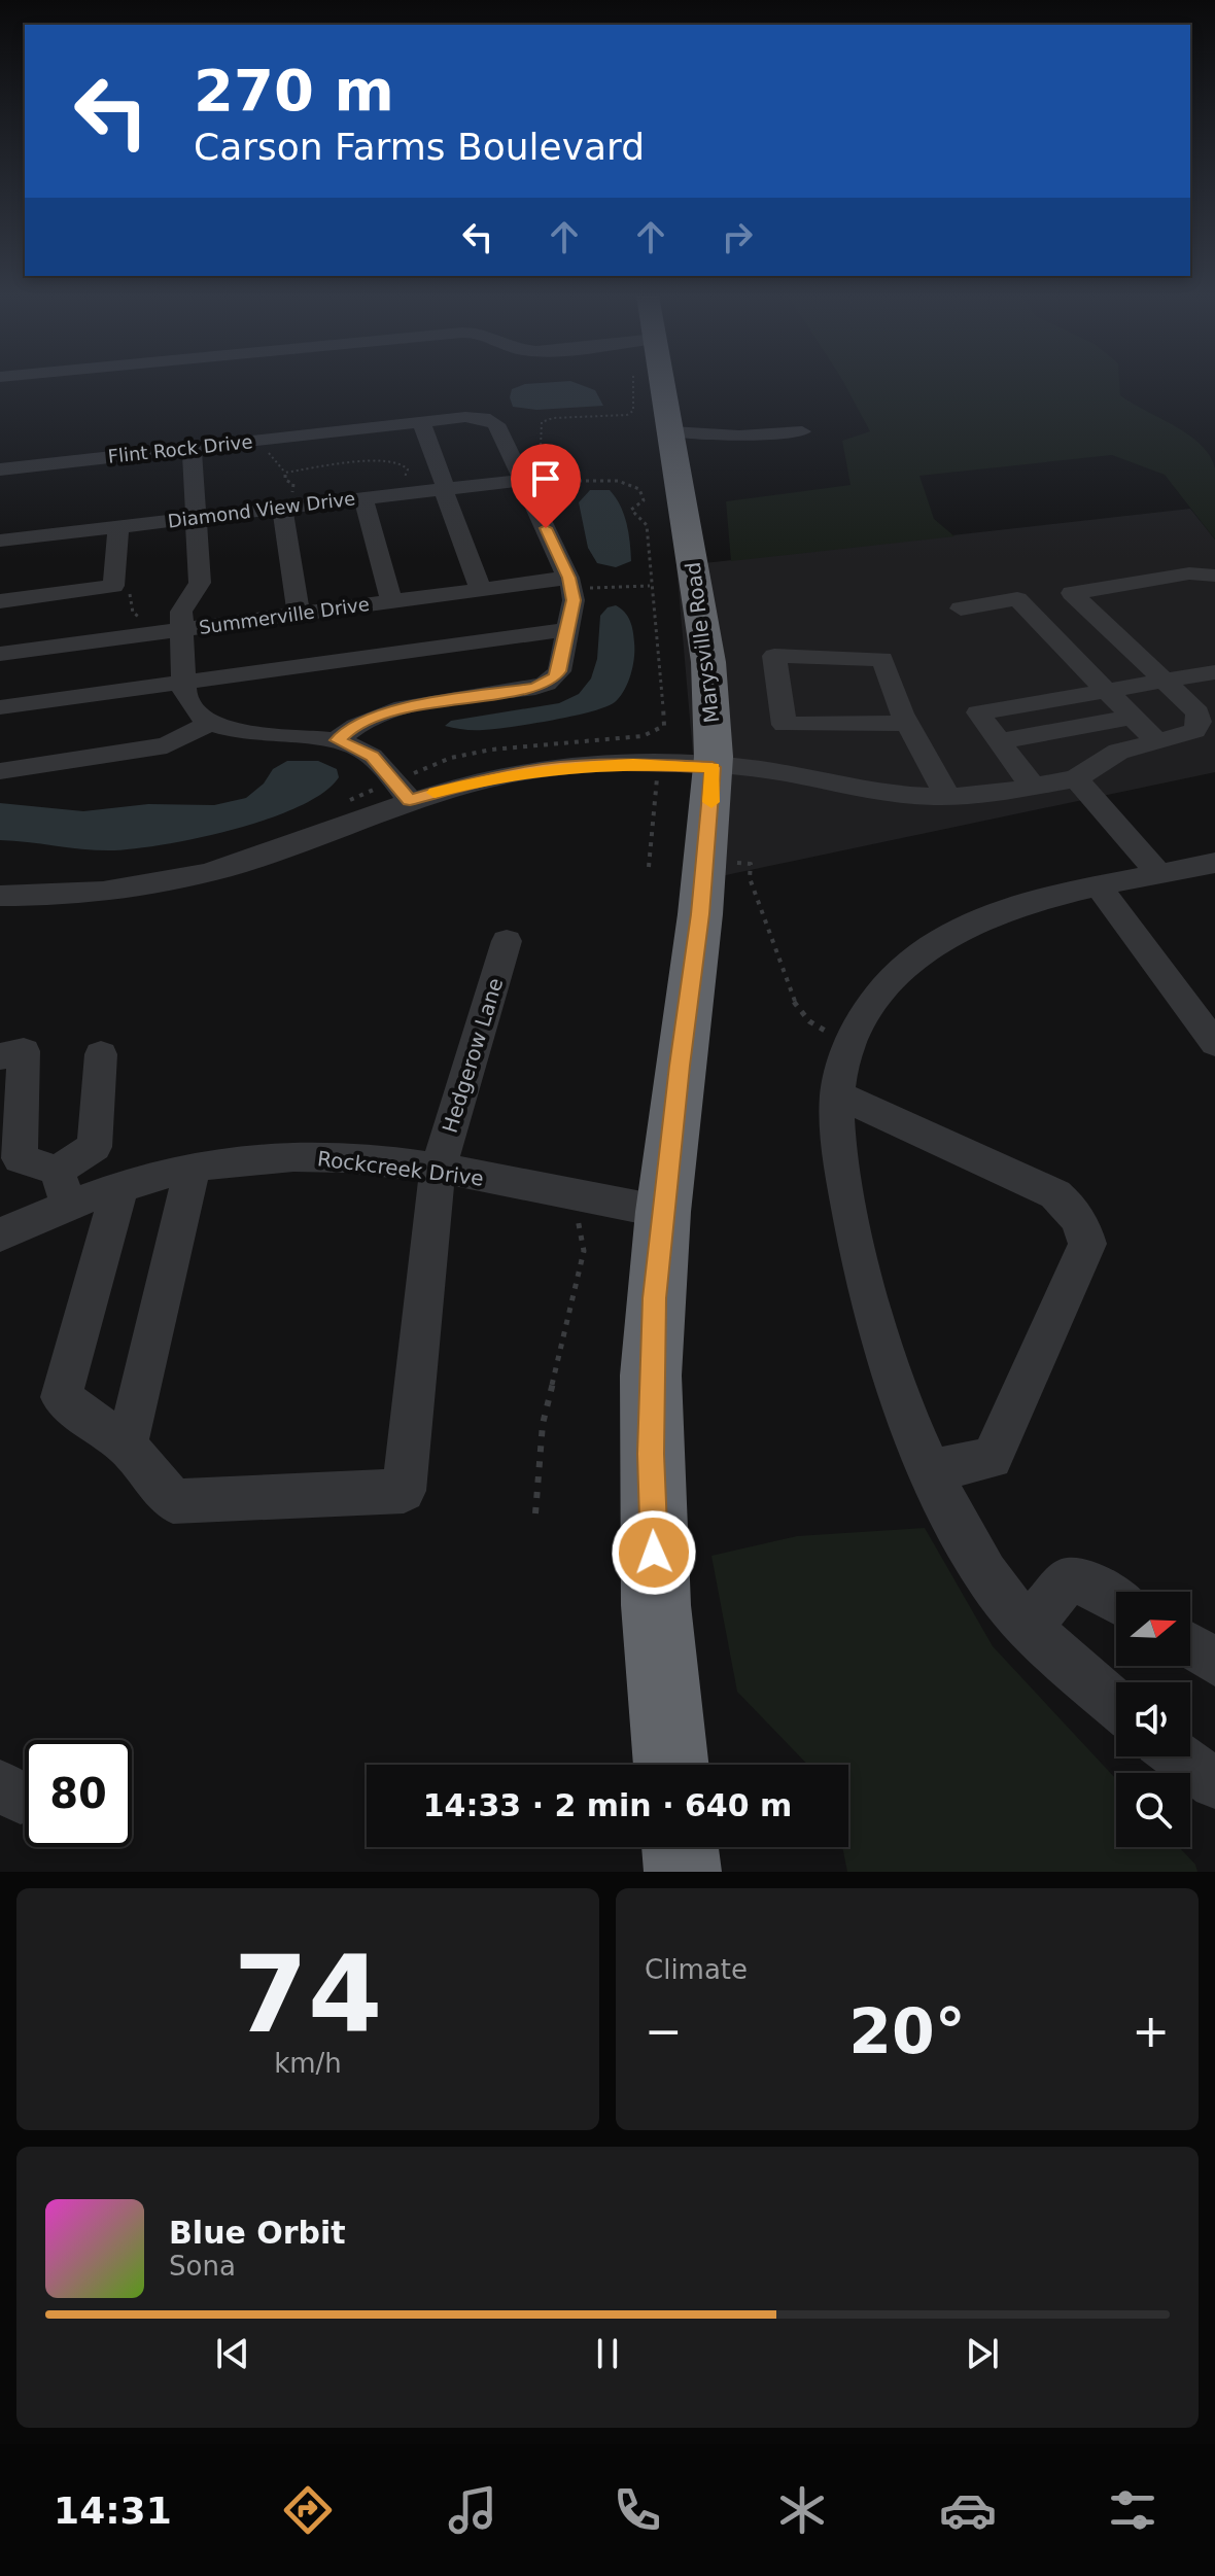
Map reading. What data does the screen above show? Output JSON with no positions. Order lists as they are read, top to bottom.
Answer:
{
  "streets": {
    "highway": ["Marysville Road"],
    "street": [
      "Flint Rock Drive",
      "Diamond View Drive",
      "Summerville Drive",
      "Hedgerow Lane",
      "Rockcreek Drive"
    ]
  },
  "crossings": [
    ["Flint Rock Drive", "Diamond View Drive"],
    ["Flint Rock Drive", "Summerville Drive"],
    ["Marysville Road", "Rockcreek Drive"],
    ["Hedgerow Lane", "Rockcreek Drive"]
  ],
  "north": "right",
  "page": {
    "turn": ["270 m", "Carson Farms Boulevard"],
    "limit": "80",
    "trip": "14:33 · 2 min · 640 m",
    "tile": [
      ["74", "km/h"],
      "Climate"
    ],
    "heat": ["−", "20°", "+"],
    "song": ["Blue Orbit", "Sona"],
    "tabs": "14:31"
  }
}
